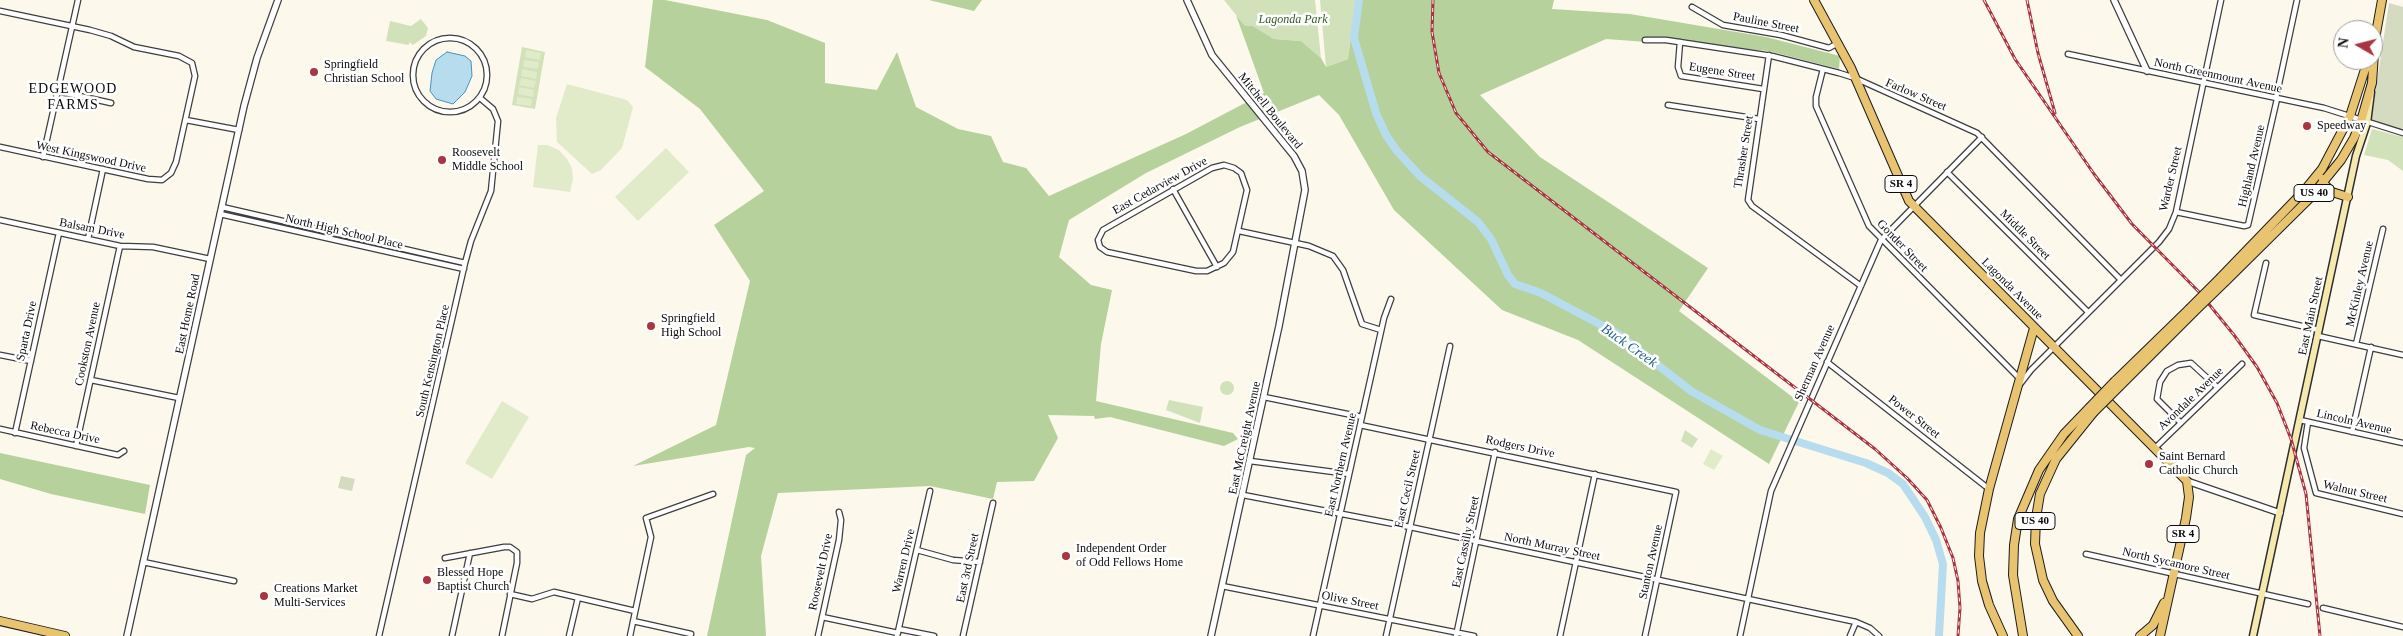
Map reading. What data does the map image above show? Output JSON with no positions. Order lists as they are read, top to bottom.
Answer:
{
  "streets": {
    "main road": [
      "Warder Street",
      "SR 4",
      "US 40",
      "Lagonda Avenue",
      "East Main Street"
    ],
    "street": [
      "Pauline Street",
      "Eugene Street",
      "North Greenmount Avenue",
      "Farlow Street",
      "Mitchell Boulevard",
      "Thrasher Street",
      "West Kingswood Drive",
      "Highland Avenue",
      "East Cedarview Drive",
      "Balsam Drive",
      "North High School Place",
      "Middle Street",
      "Gonder Street",
      "McKinley Avenue",
      "East Home Road",
      "Sparta Drive",
      "Cookston Avenue",
      "South Kensington Place",
      "Sherman Avenue",
      "Avondale Avenue",
      "Power Street",
      "Lincoln Avenue",
      "Rebecca Drive",
      "East McCreight Avenue",
      "Rodgers Drive",
      "East Northern Avenue",
      "East Cecil Street",
      "Walnut Street",
      "East Cassilly Street",
      "North Murray Street",
      "Warren Drive",
      "Stanton Avenue",
      "North Sycamore Street",
      "East 3rd Street",
      "Roosevelt Drive",
      "Olive Street"
    ]
  },
  "crossings": [
    ["Pauline Street", "Lagonda Avenue"],
    ["Eugene Street", "Farlow Street"],
    ["Eugene Street", "Thrasher Street"],
    ["North Greenmount Avenue", "Highland Avenue"],
    ["North Greenmount Avenue", "Warder Street"],
    ["North Greenmount Avenue", "US 40"],
    ["North Greenmount Avenue", "East Main Street"],
    ["Farlow Street", "Thrasher Street"],
    ["Farlow Street", "Warder Street"],
    ["Farlow Street", "Gonder Street"],
    ["Farlow Street", "Lagonda Avenue"],
    ["Farlow Street", "Sherman Avenue"],
    ["Mitchell Boulevard", "East McCreight Avenue"],
    ["Thrasher Street", "Sherman Avenue"],
    ["Highland Avenue", "Warder Street"],
    ["Warder Street", "Middle Street"],
    ["Warder Street", "Gonder Street"],
    ["Warder Street", "Lagonda Avenue"],
    ["Warder Street", "Power Street"],
    ["SR 4", "Lagonda Avenue"],
    ["SR 4", "North Sycamore Street"],
    ["US 40", "East Main Street"],
    ["Balsam Drive", "East Home Road"],
    ["Balsam Drive", "Sparta Drive"],
    ["Balsam Drive", "Cookston Avenue"],
    ["North High School Place", "East Home Road"],
    ["North High School Place", "South Kensington Place"],
    ["Middle Street", "Sherman Avenue"],
    ["Gonder Street", "Sherman Avenue"],
    ["Lagonda Avenue", "East Main Street"],
    ["Lagonda Avenue", "Sherman Avenue"],
    ["Lagonda Avenue", "Avondale Avenue"],
    ["East Main Street", "Lincoln Avenue"],
    ["East Main Street", "North Sycamore Street"],
    ["Sparta Drive", "Rebecca Drive"],
    ["Cookston Avenue", "Rebecca Drive"],
    ["Sherman Avenue", "Power Street"],
    ["Sherman Avenue", "North Murray Street"],
    ["Lincoln Avenue", "Walnut Street"],
    ["East McCreight Avenue", "North Murray Street"],
    ["East McCreight Avenue", "Olive Street"],
    ["Rodgers Drive", "East Northern Avenue"],
    ["Rodgers Drive", "East Cecil Street"],
    ["Rodgers Drive", "East Cassilly Street"],
    ["Rodgers Drive", "Stanton Avenue"],
    ["East Northern Avenue", "North Murray Street"],
    ["East Northern Avenue", "Olive Street"],
    ["East Cecil Street", "North Murray Street"],
    ["East Cecil Street", "Olive Street"],
    ["East Cassilly Street", "North Murray Street"],
    ["East Cassilly Street", "Olive Street"],
    ["North Murray Street", "Stanton Avenue"]
  ],
  "districts": ["EDGEWOOD FARMS"],
  "water": ["Buck Creek"],
  "parks": ["Lagonda Park"],
  "places": [
    "Springfield Christian School",
    "Speedway",
    "Roosevelt Middle School",
    "Springfield High School",
    "Saint Bernard Catholic Church",
    "Independent Order of Odd Fellows Home",
    "Blessed Hope Baptist Church",
    "Creations Market Multi-Services"
  ],
  "north": "left"
}
